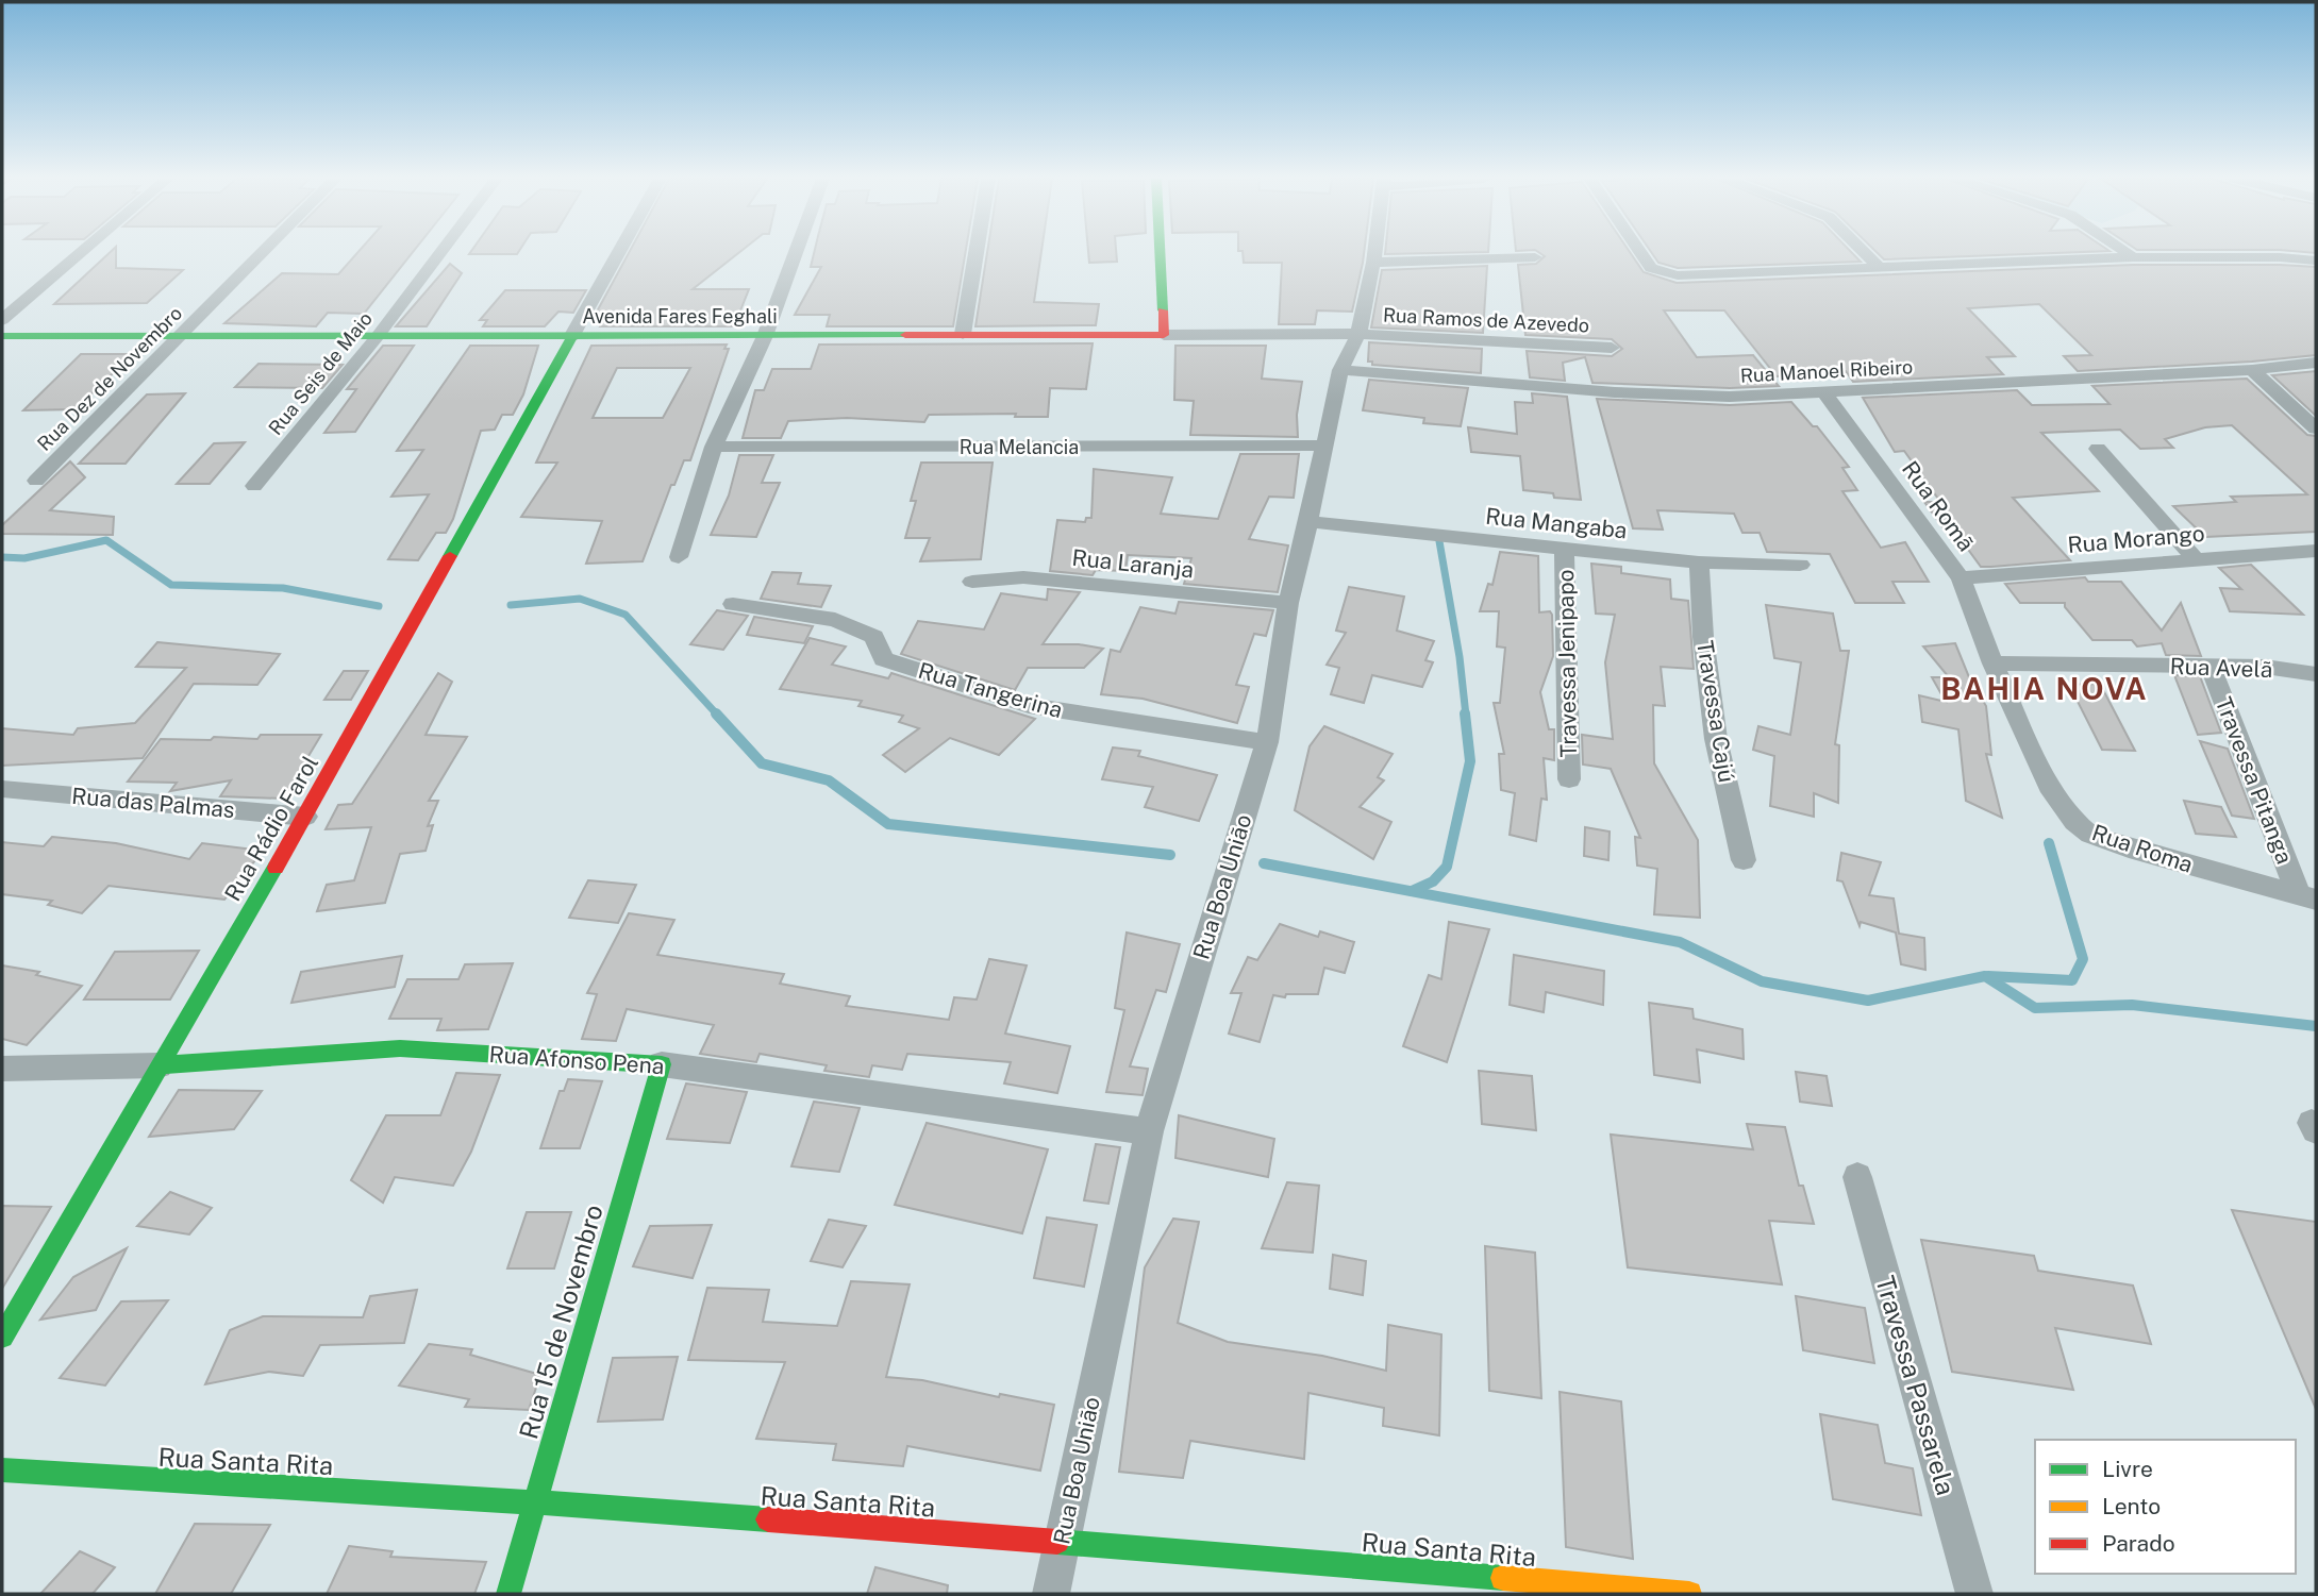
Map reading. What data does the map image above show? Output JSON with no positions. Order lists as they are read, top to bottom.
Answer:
{
  "streets": {
    "street": [
      "Avenida Fares Feghali",
      "Rua Ramos de Azevedo",
      "Rua Manoel Ribeiro",
      "Rua Seis de Maio",
      "Rua Dez de Novembro",
      "Rua Melancia",
      "Rua Romã",
      "Rua Mangaba",
      "Rua Morango",
      "Rua Laranja",
      "Travessa Jenipapo",
      "Rua Avelã",
      "Rua Tangerina",
      "Travessa Cajú",
      "Travessa Pitanga",
      "Rua das Palmas",
      "Rua Rádio Farol",
      "Rua Roma",
      "Rua Boa União",
      "Rua Afonso Pena",
      "Rua 15 de Novembro",
      "Travessa Passarela",
      "Rua Santa Rita"
    ]
  },
  "crossings": [
    ["Avenida Fares Feghali", "Rua Ramos de Azevedo"],
    ["Avenida Fares Feghali", "Rua Seis de Maio"],
    ["Avenida Fares Feghali", "Rua Dez de Novembro"],
    ["Avenida Fares Feghali", "Rua Rádio Farol"],
    ["Avenida Fares Feghali", "Rua Boa União"],
    ["Rua Ramos de Azevedo", "Rua Boa União"],
    ["Rua Manoel Ribeiro", "Rua Romã"],
    ["Rua Manoel Ribeiro", "Rua Boa União"],
    ["Rua Melancia", "Rua Boa União"],
    ["Rua Romã", "Rua Morango"],
    ["Rua Romã", "Rua Avelã"],
    ["Rua Romã", "Rua Roma"],
    ["Rua Mangaba", "Travessa Jenipapo"],
    ["Rua Mangaba", "Travessa Cajú"],
    ["Rua Mangaba", "Rua Boa União"],
    ["Rua Laranja", "Rua Boa União"],
    ["Rua Avelã", "Travessa Pitanga"],
    ["Rua Avelã", "Rua Roma"],
    ["Rua Tangerina", "Rua Boa União"],
    ["Travessa Pitanga", "Rua Roma"],
    ["Rua das Palmas", "Rua Rádio Farol"],
    ["Rua Rádio Farol", "Rua Afonso Pena"],
    ["Rua Boa União", "Rua Afonso Pena"],
    ["Rua Boa União", "Rua Santa Rita"],
    ["Rua Afonso Pena", "Rua 15 de Novembro"],
    ["Rua 15 de Novembro", "Rua Santa Rita"]
  ],
  "districts": ["BAHIA NOVA"],
  "legend": ["Livre", "Lento", "Parado"]
}
